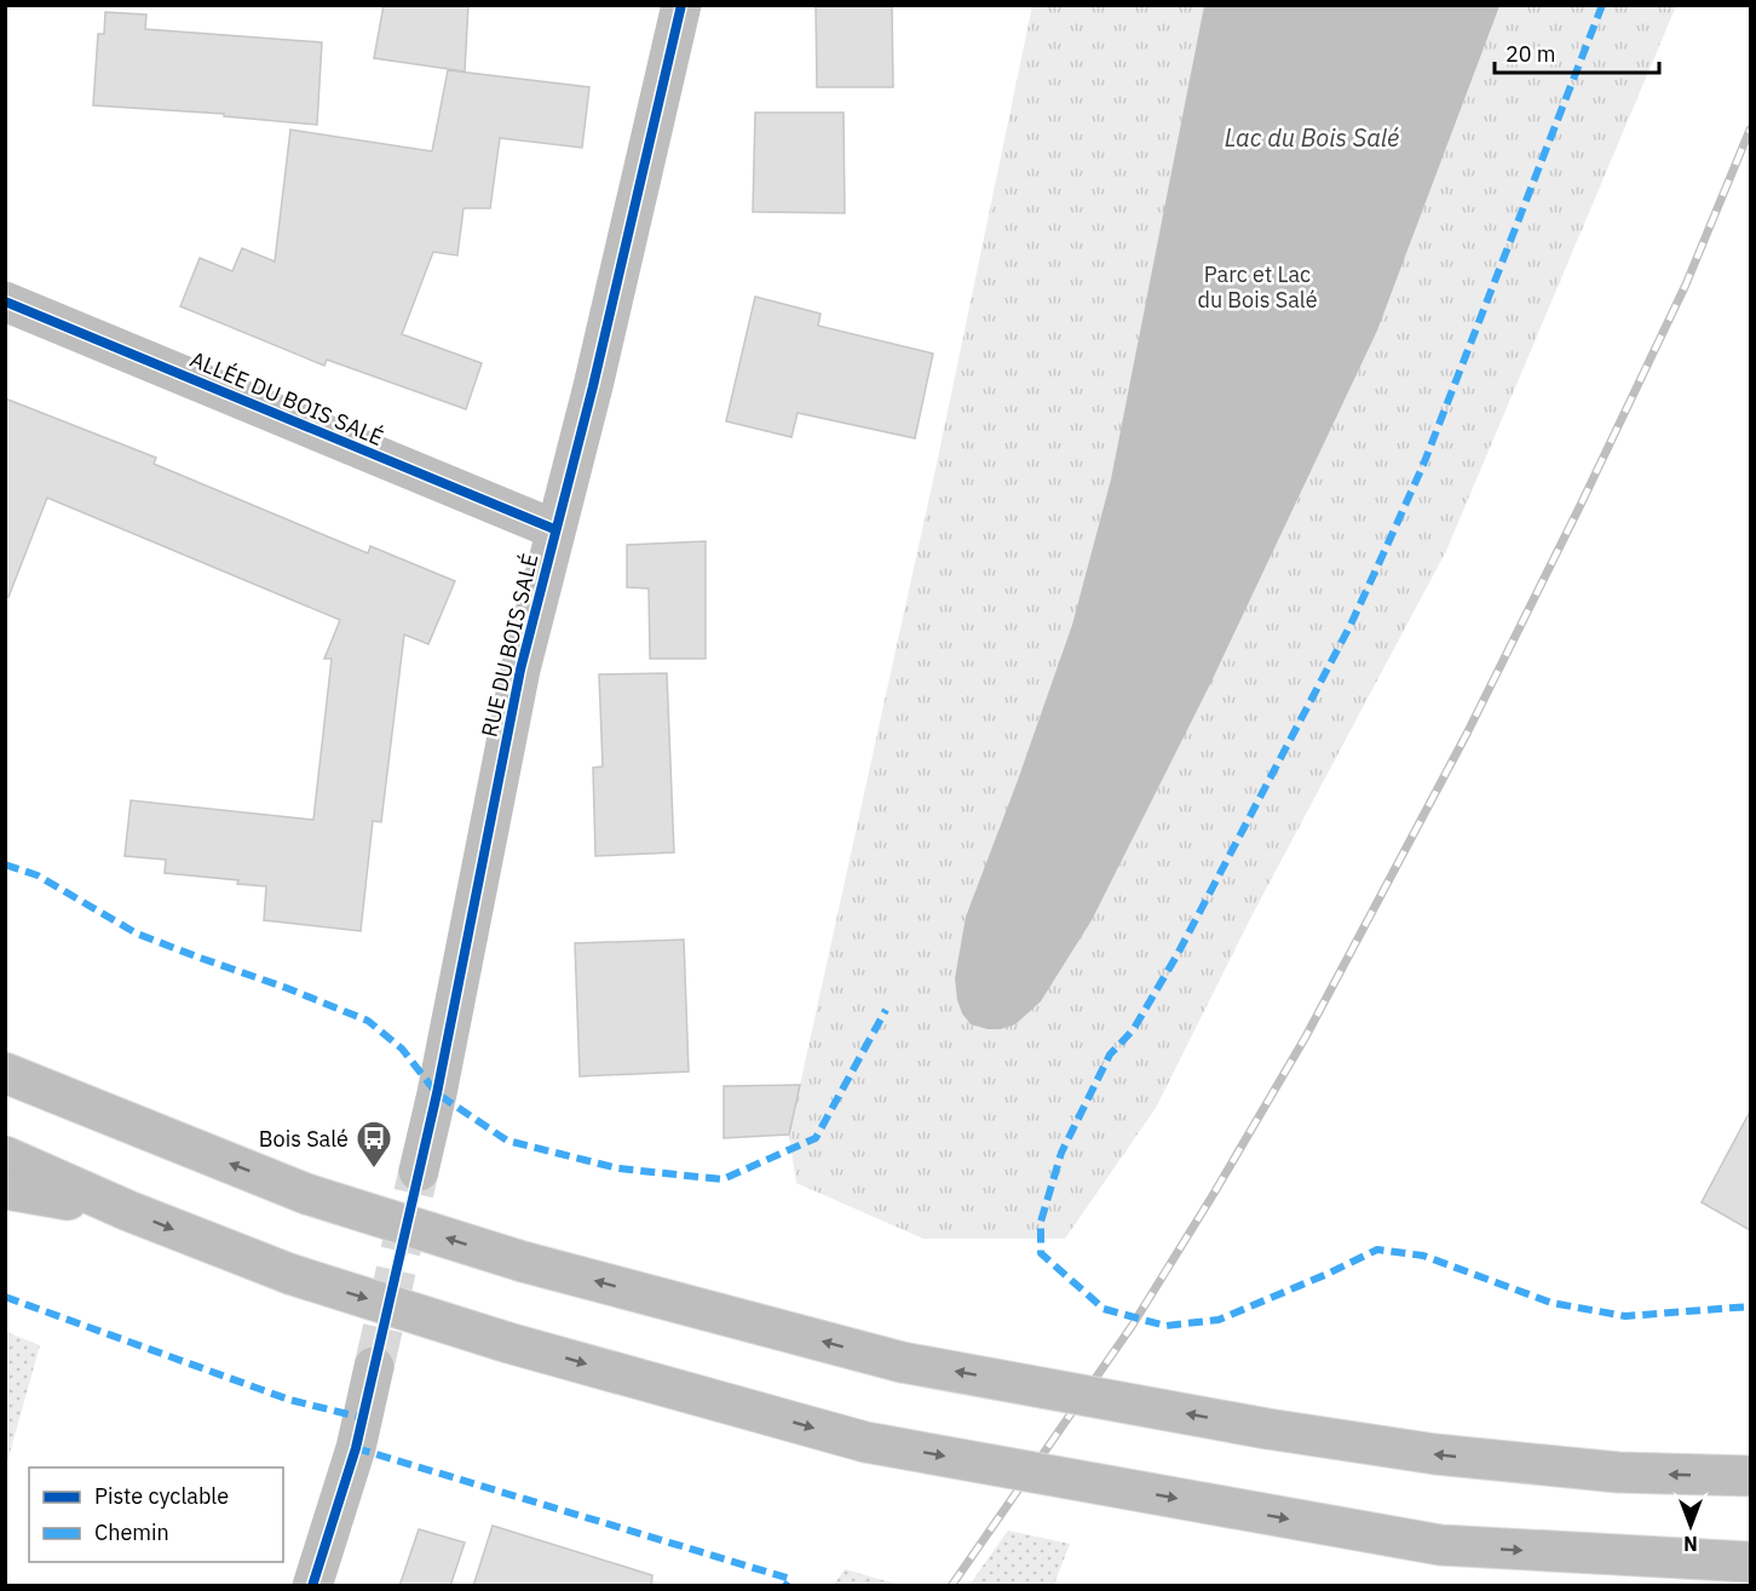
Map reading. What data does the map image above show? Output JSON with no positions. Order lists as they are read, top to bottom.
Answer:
{
  "streets": {
    "main road": ["ALLÉE DU BOIS SALÉ", "RUE DU BOIS SALÉ"]
  },
  "crossings": [
    ["ALLÉE DU BOIS SALÉ", "RUE DU BOIS SALÉ"]
  ],
  "water": ["Lac du Bois Salé"],
  "parks": ["Parc et Lac du Bois Salé"],
  "places": {
    "bus stop": ["Bois Salé"]
  },
  "legend": ["Piste cyclable", "Chemin"],
  "scale_bar": "20 m",
  "north": "bottom"
}
